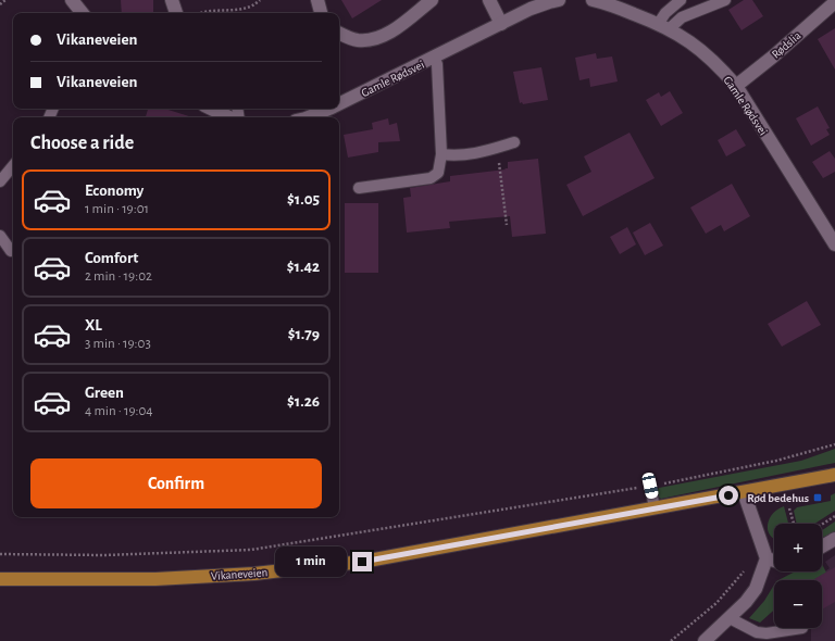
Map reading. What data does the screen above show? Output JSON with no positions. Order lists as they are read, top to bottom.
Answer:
{
  "streets": {
    "main road": ["Vikaneveien"],
    "street": ["Rødslia", "Gamle Rødsvei"]
  },
  "crossings": [
    ["Rødslia", "Gamle Rødsvei"]
  ],
  "places": {
    "transit": ["Rød bedehus"]
  },
  "page": {
    "banner": ["Vikaneveien", "Vikaneveien"],
    "heading": "Choose a ride",
    "list": [
      {
        "name": "Economy",
        "note": "1 min · 19:01",
        "value": "$1.05"
      },
      {
        "name": "Comfort",
        "note": "2 min · 19:02",
        "value": "$1.42"
      },
      {
        "name": "XL",
        "note": "3 min · 19:03",
        "value": "$1.79"
      },
      {
        "name": "Green",
        "note": "4 min · 19:04",
        "value": "$1.26"
      }
    ],
    "buttons": "Confirm",
    "map_buttons": ["+", "−"],
    "bubble": "1 min"
  }
}
